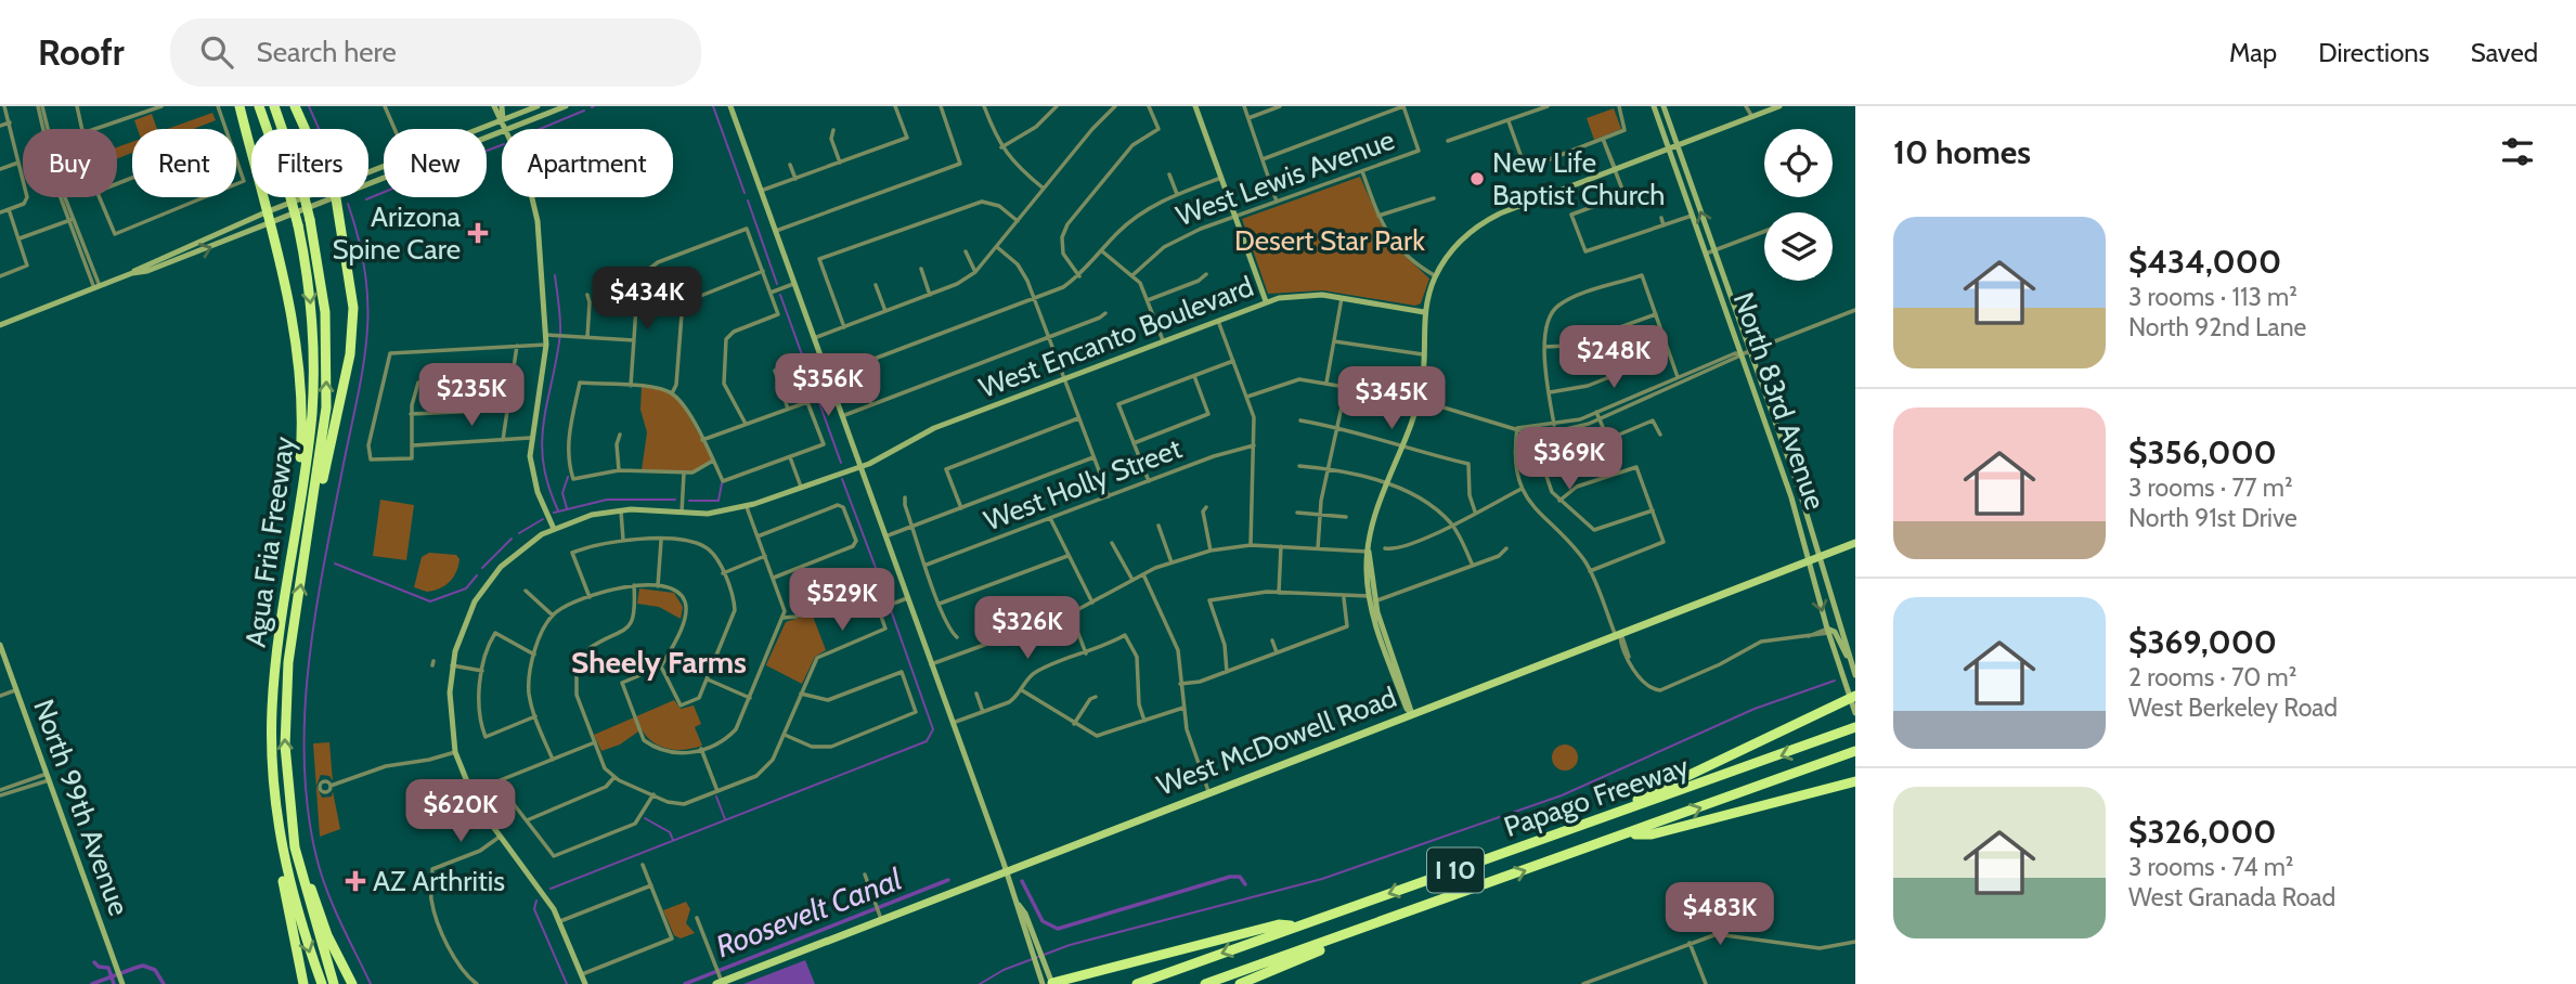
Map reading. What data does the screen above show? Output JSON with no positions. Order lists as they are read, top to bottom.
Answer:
{
  "streets": {
    "highway": ["Agua Fria Freeway", "Papago Freeway", "I 10"],
    "main road": [
      "West Encanto Boulevard",
      "North 83rd Avenue",
      "West McDowell Road",
      "North 99th Avenue"
    ],
    "street": ["West Lewis Avenue", "West Holly Street"]
  },
  "crossings": [
    ["North 83rd Avenue", "West McDowell Road"]
  ],
  "districts": ["Sheely Farms"],
  "water": ["Roosevelt Canal"],
  "parks": ["Desert Star Park"],
  "places": {
    "other": ["New Life Baptist Church"],
    "health": ["Arizona Spine Care", "AZ Arthritis"]
  },
  "page": {
    "header": "Roofr",
    "search": "Search here",
    "nav": ["Map", "Directions", "Saved"],
    "heading": "10 homes",
    "chip": [
      "Buy",
      "Rent",
      "Filters",
      "New",
      "Apartment"
    ],
    "list": [
      {
        "name": "$434,000",
        "note": "3 rooms · 113 m² · North 92nd Lane"
      },
      {
        "name": "$356,000",
        "note": "3 rooms · 77 m² · North 91st Drive"
      },
      {
        "name": "$369,000",
        "note": "2 rooms · 70 m² · West Berkeley Road"
      },
      {
        "name": "$326,000",
        "note": "3 rooms · 74 m² · West Granada Road"
      }
    ],
    "price": [
      "$434K",
      "$248K",
      "$356K",
      "$235K",
      "$345K",
      "$369K",
      "$529K",
      "$326K",
      "$620K",
      "$483K"
    ]
  }
}
